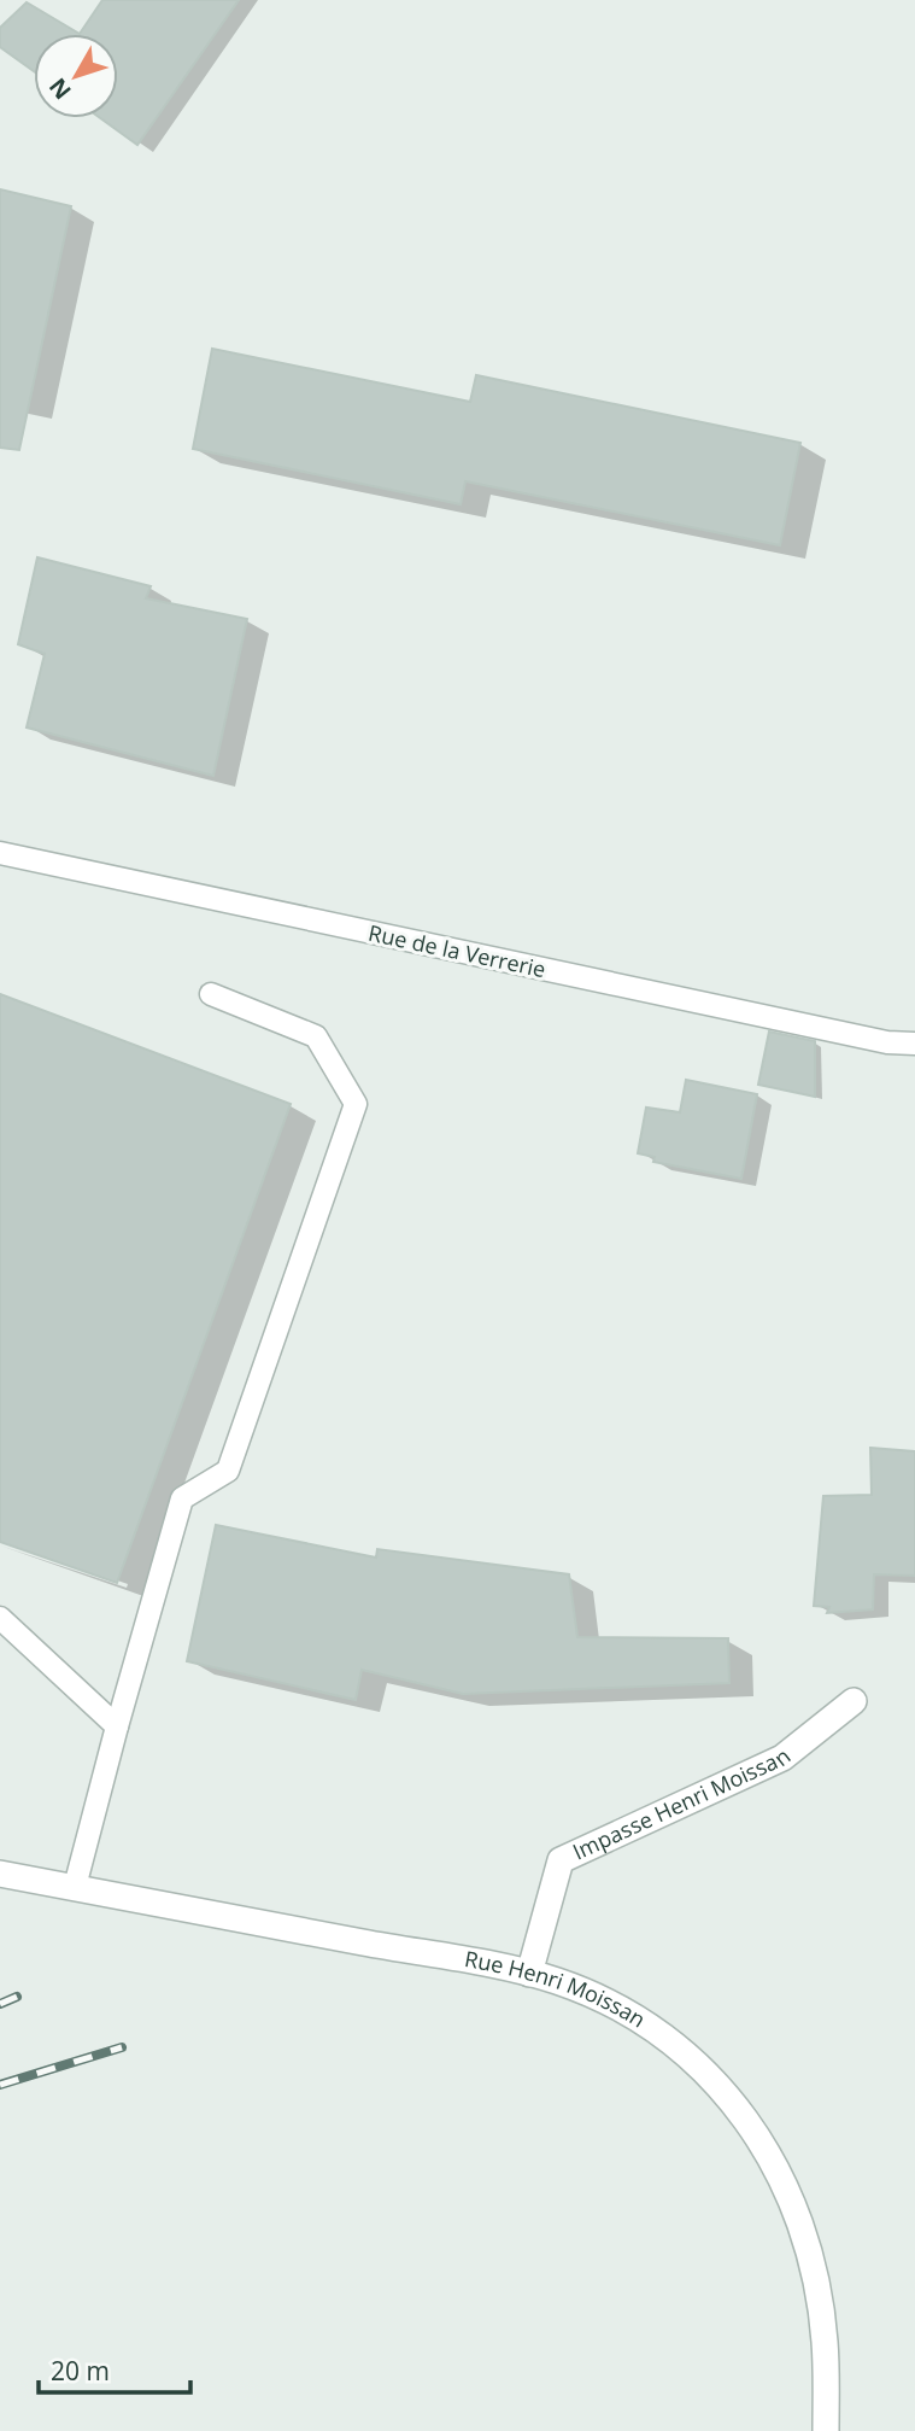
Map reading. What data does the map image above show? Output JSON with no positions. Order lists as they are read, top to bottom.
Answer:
{
  "streets": {
    "street": ["Impasse Henri Moissan", "Rue Henri Moissan"],
    "lane": ["Rue de la Verrerie"]
  },
  "crossings": [
    ["Impasse Henri Moissan", "Rue Henri Moissan"]
  ],
  "scale_bar": "20 m",
  "north": "bottom left"
}
